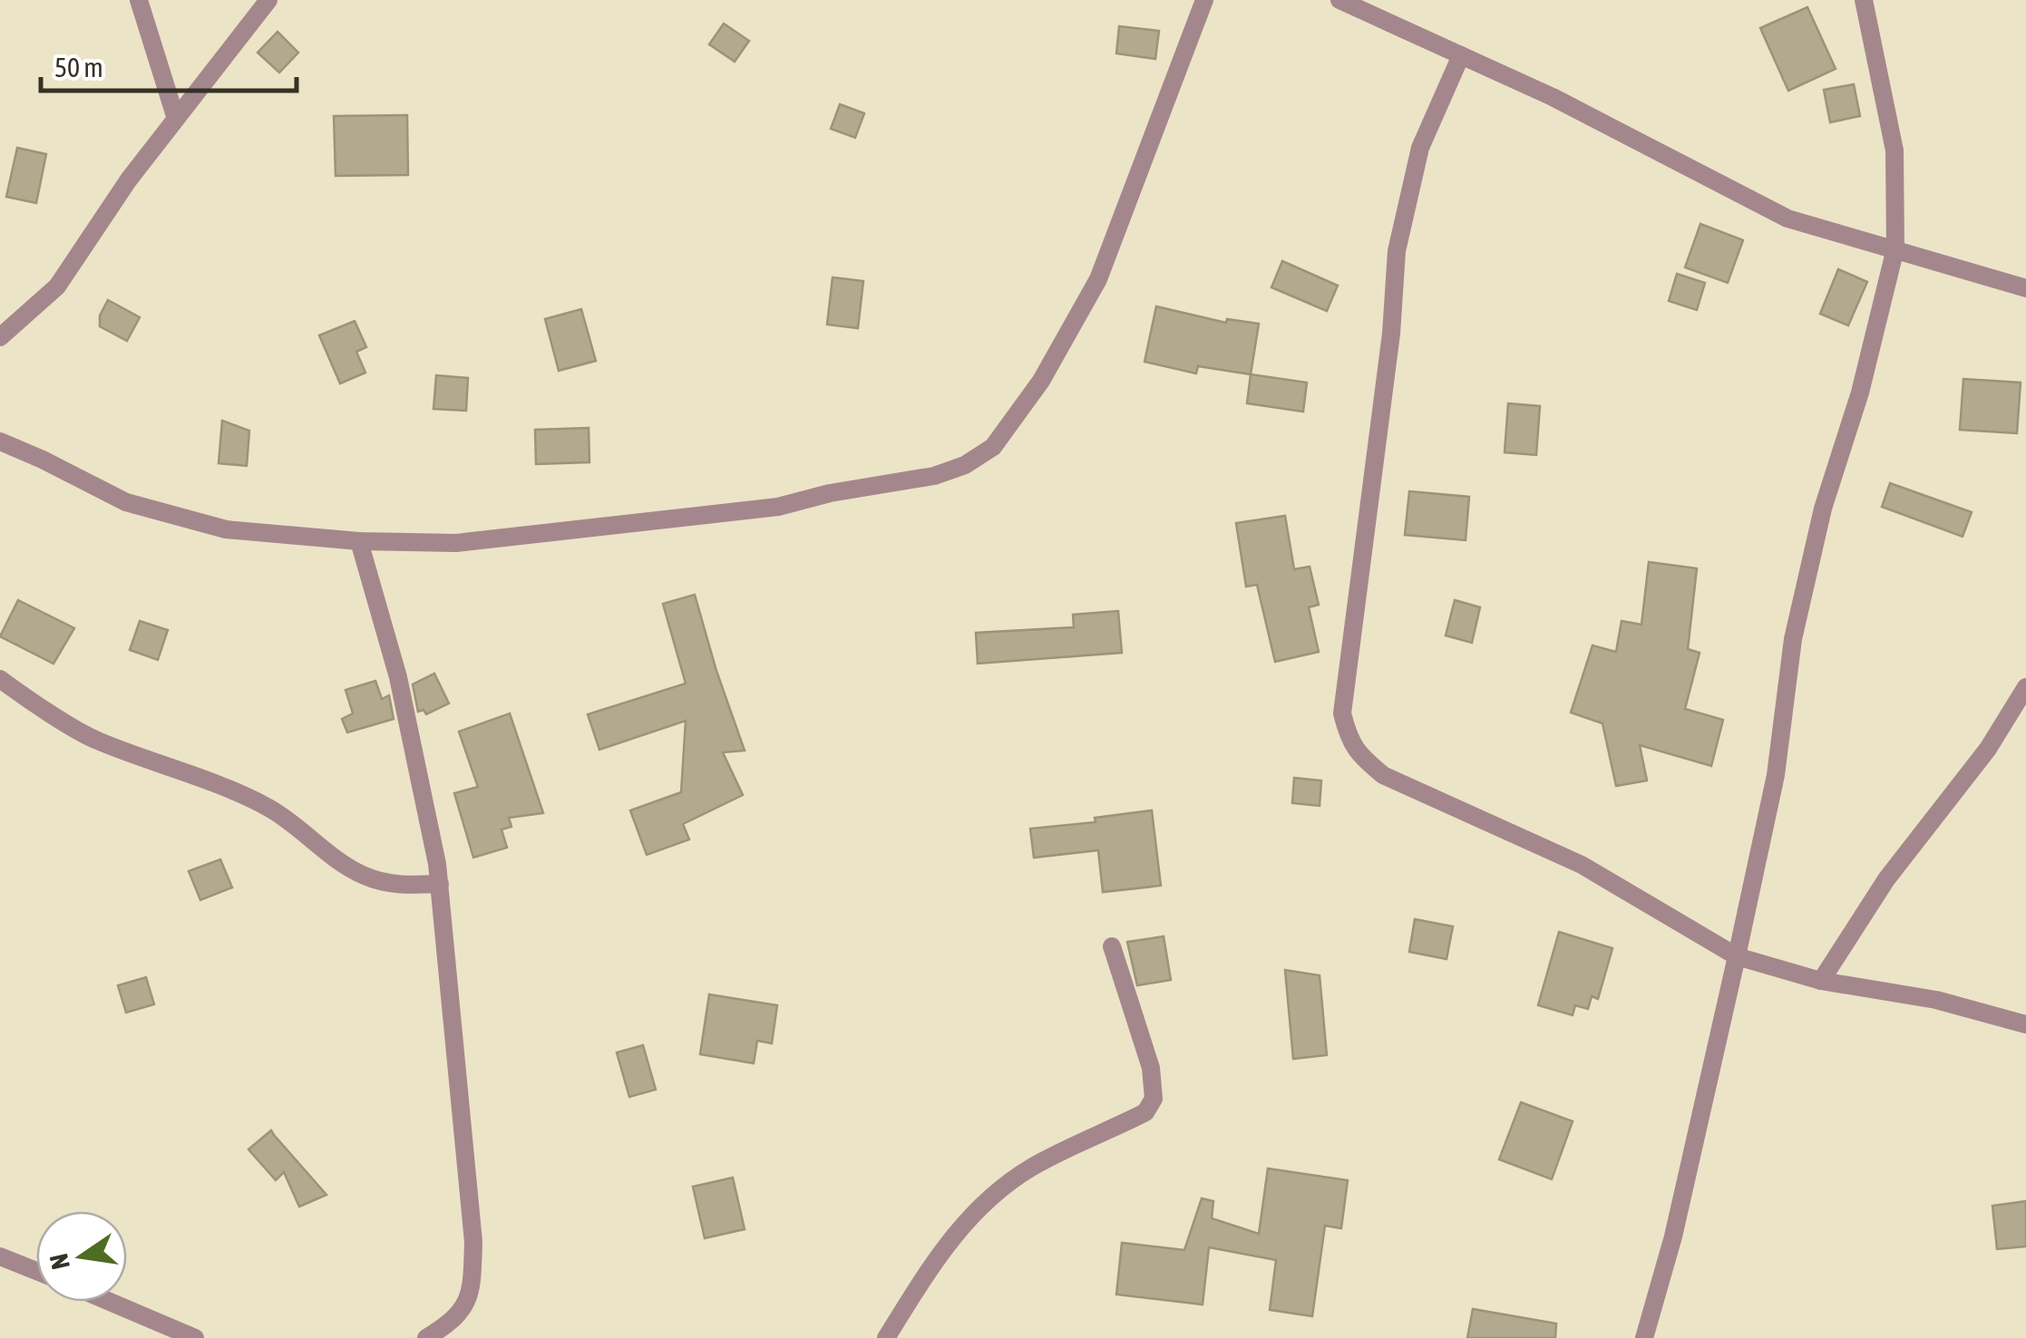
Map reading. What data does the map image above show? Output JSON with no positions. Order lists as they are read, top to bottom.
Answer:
{
  "scale_bar": "50 m",
  "north": "left"
}
